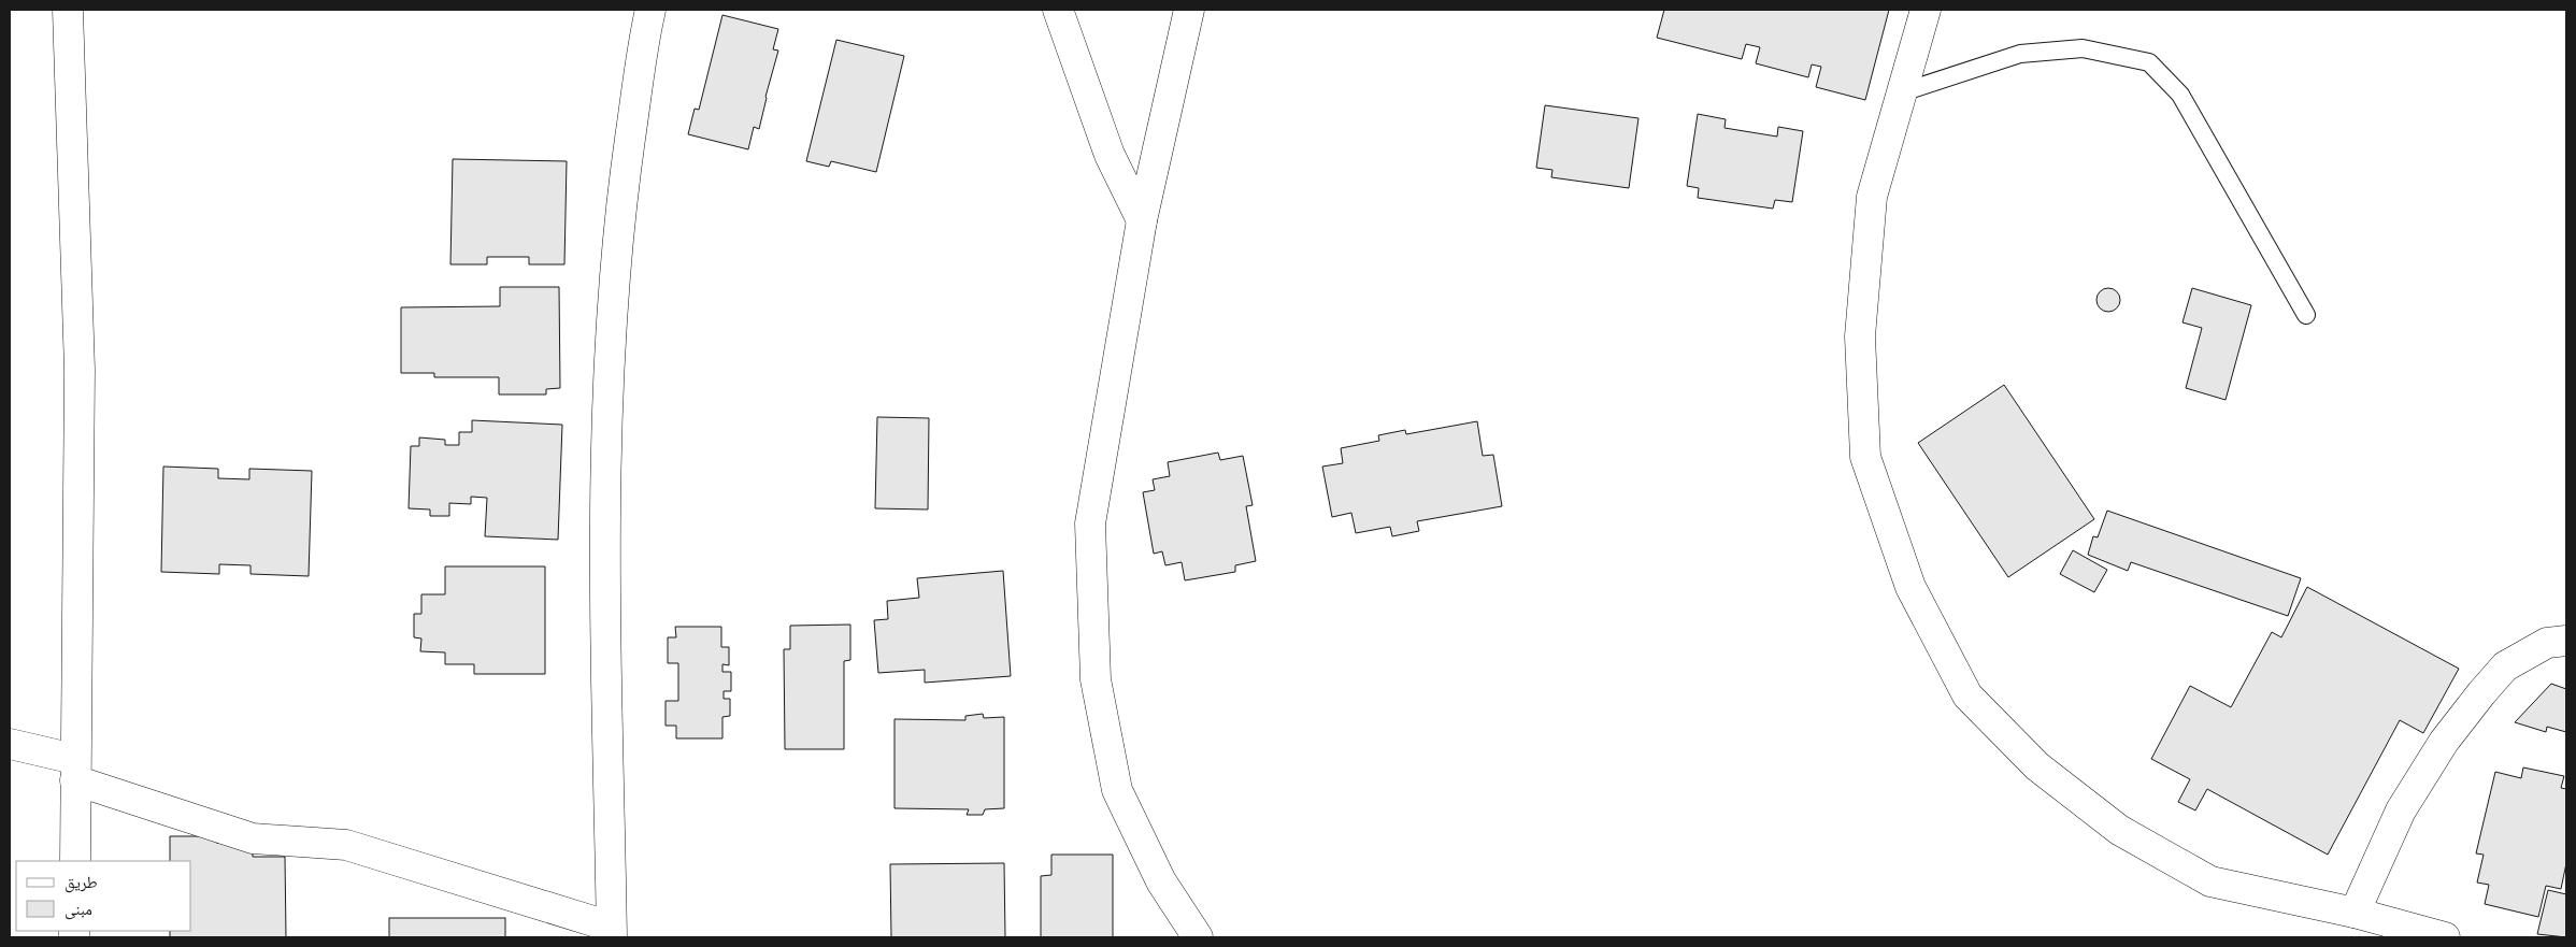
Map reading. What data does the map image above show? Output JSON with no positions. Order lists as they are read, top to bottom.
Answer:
{
  "legend": ["طريق", "مبنى"]
}
